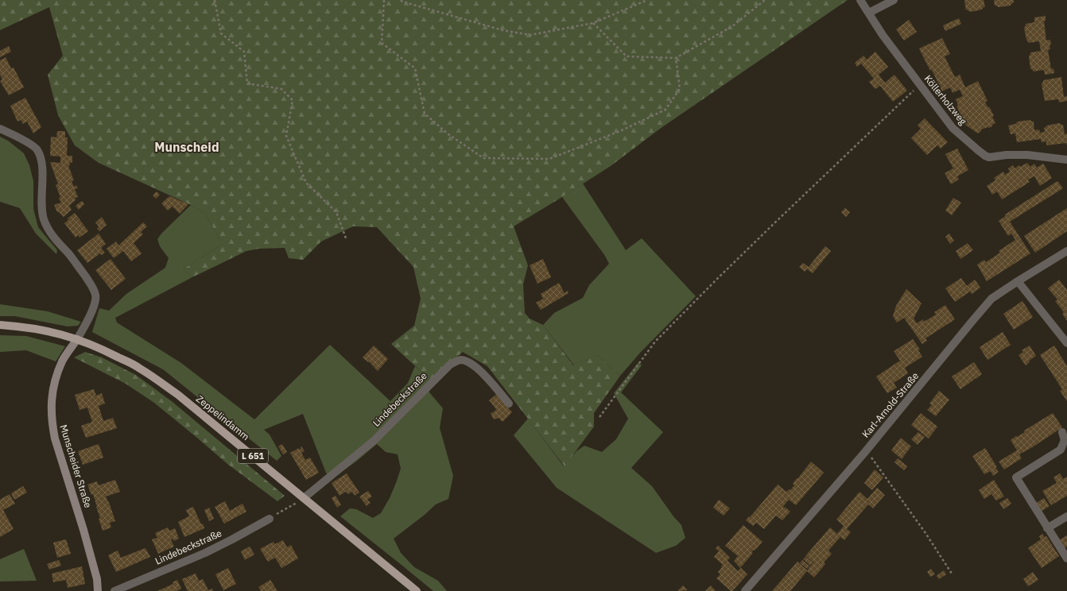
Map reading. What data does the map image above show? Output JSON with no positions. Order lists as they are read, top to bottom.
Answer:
{
  "streets": {
    "main road": ["Zeppelindamm", "L 651"],
    "street": [
      "Köllerholzweg",
      "Lindebeckstraße",
      "Karl-Arnold-Straße",
      "Munscheider Straße"
    ]
  },
  "crossings": [
    ["Lindebeckstraße", "Zeppelindamm"],
    ["Zeppelindamm", "L 651"],
    ["Zeppelindamm", "Munscheider Straße"],
    ["L 651", "Munscheider Straße"]
  ],
  "districts": ["Munscheid"]
}
